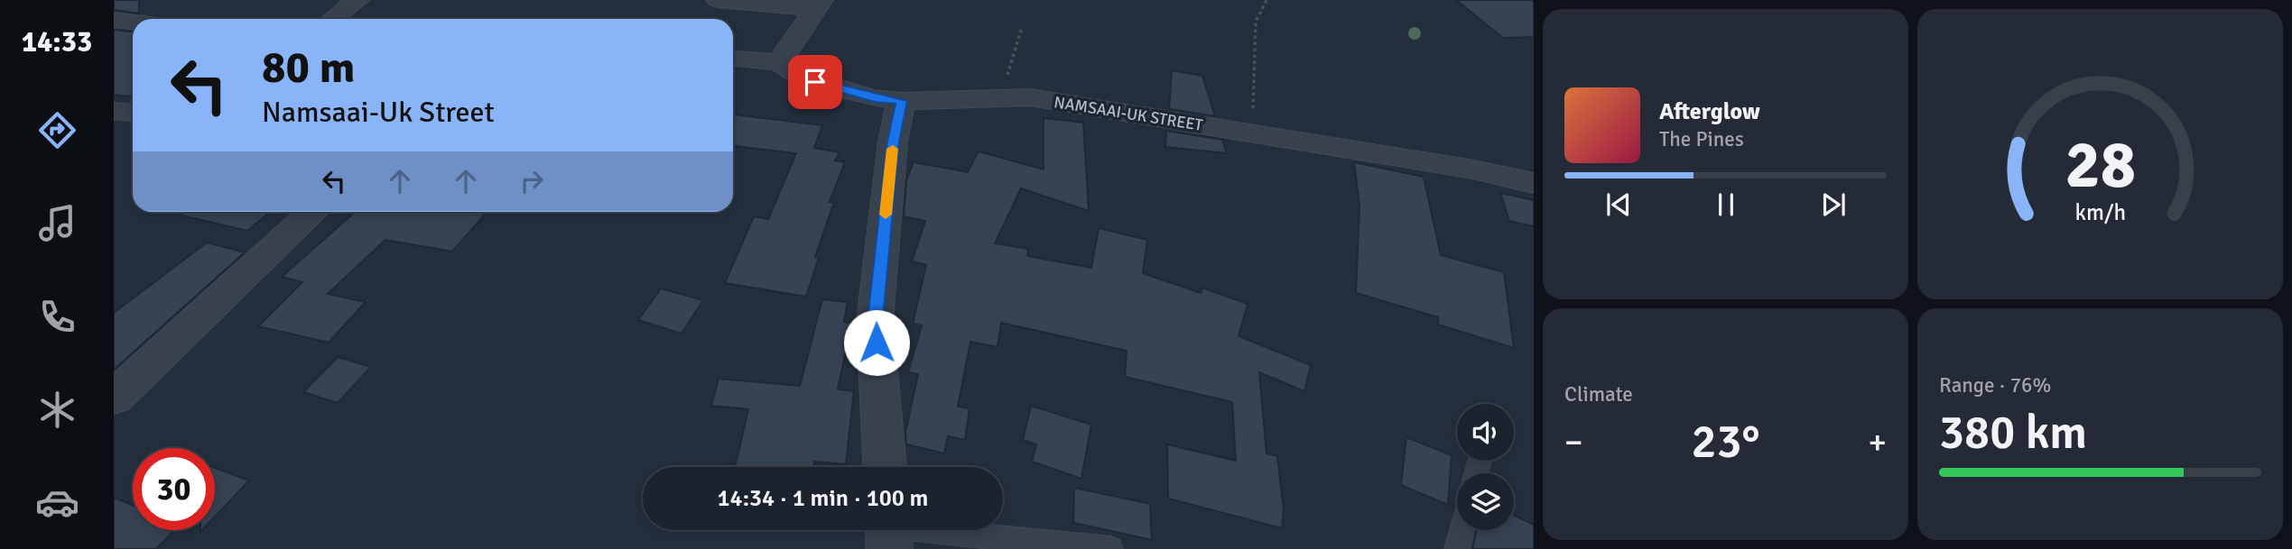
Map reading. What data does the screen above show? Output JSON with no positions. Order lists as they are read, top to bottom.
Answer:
{
  "streets": {
    "street": ["NAMSAAI-UK STREET"]
  },
  "page": {
    "tabs": "14:33",
    "turn": ["80 m", "Namsaai-Uk Street"],
    "song": ["Afterglow", "The Pines"],
    "tile": [
      "Climate",
      ["Range · 76%", "380 km"]
    ],
    "heat": ["−", "23°", "+"],
    "limit": "30",
    "trip": "14:34 · 1 min · 100 m",
    "gauge": ["28", "km/h"]
  }
}
